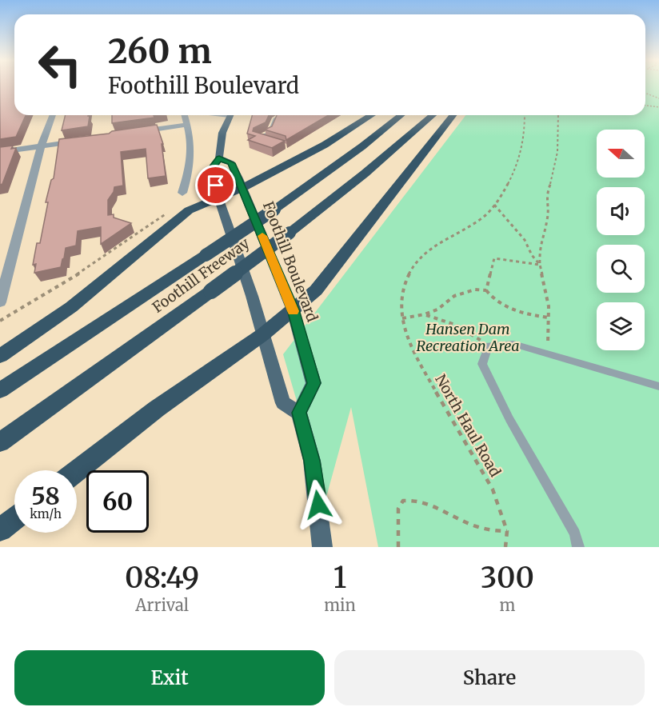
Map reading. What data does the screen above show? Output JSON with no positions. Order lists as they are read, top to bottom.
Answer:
{
  "streets": {
    "highway": ["Foothill Freeway"],
    "main road": ["Foothill Boulevard"],
    "path": ["North Haul Road"]
  },
  "parks": ["Hansen Dam Recreation Area"],
  "north": "left",
  "page": {
    "turn": ["260 m", "Foothill Boulevard"],
    "speed": "58 km/h",
    "limit": "60",
    "eta": [
      "08:49",
      "Arrival",
      "1",
      "min",
      "300",
      "m"
    ],
    "buttons": ["Exit", "Share"]
  }
}
